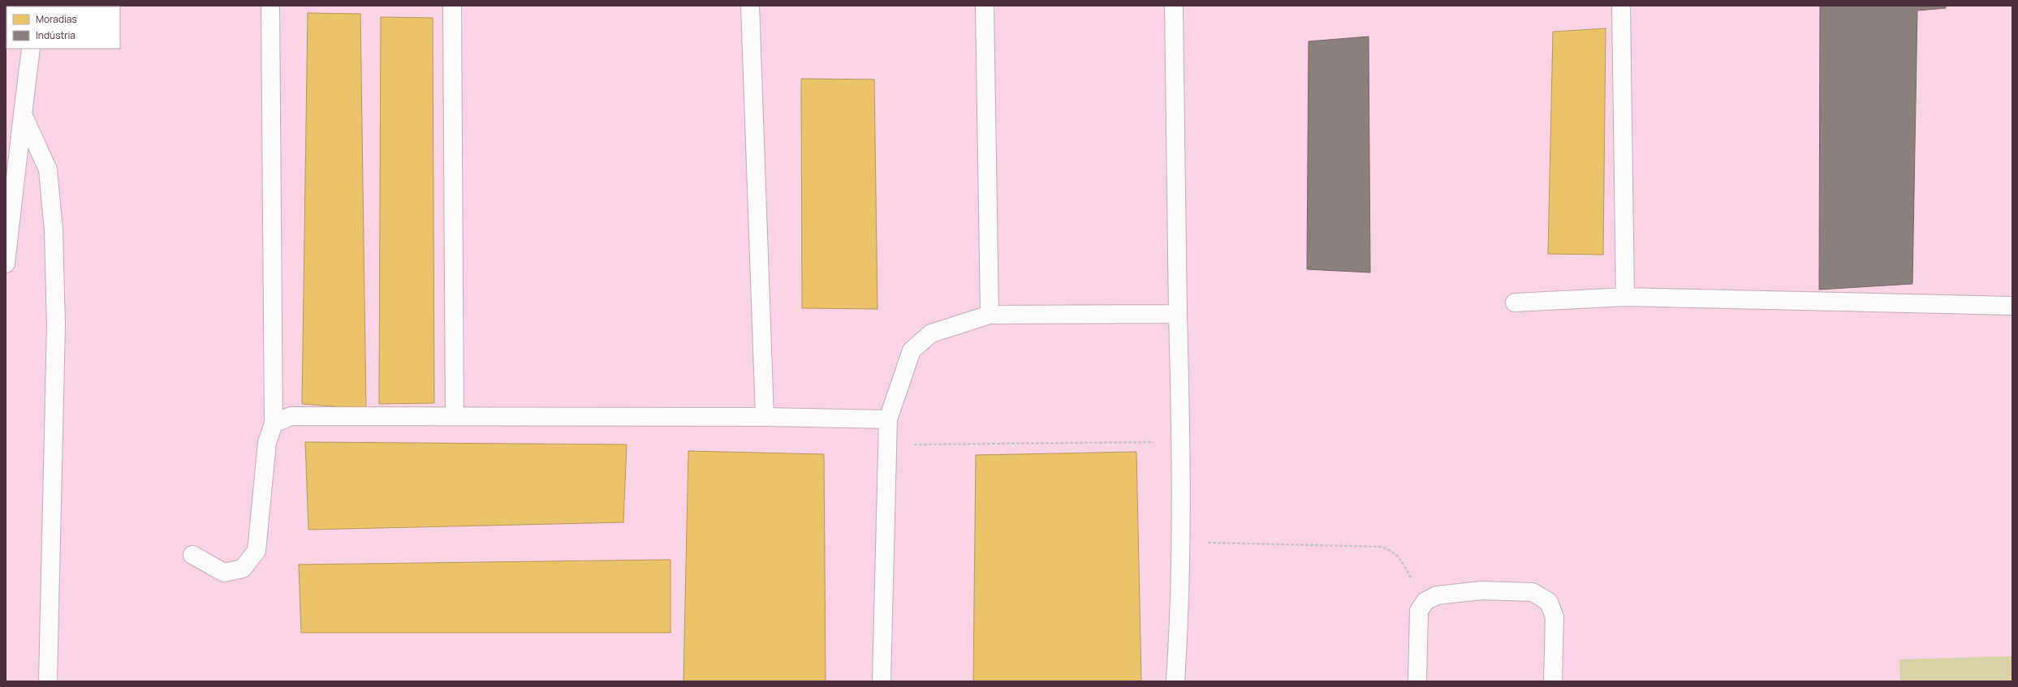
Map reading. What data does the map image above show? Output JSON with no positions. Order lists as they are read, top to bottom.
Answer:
{
  "legend": ["Moradias", "Indústria"]
}
